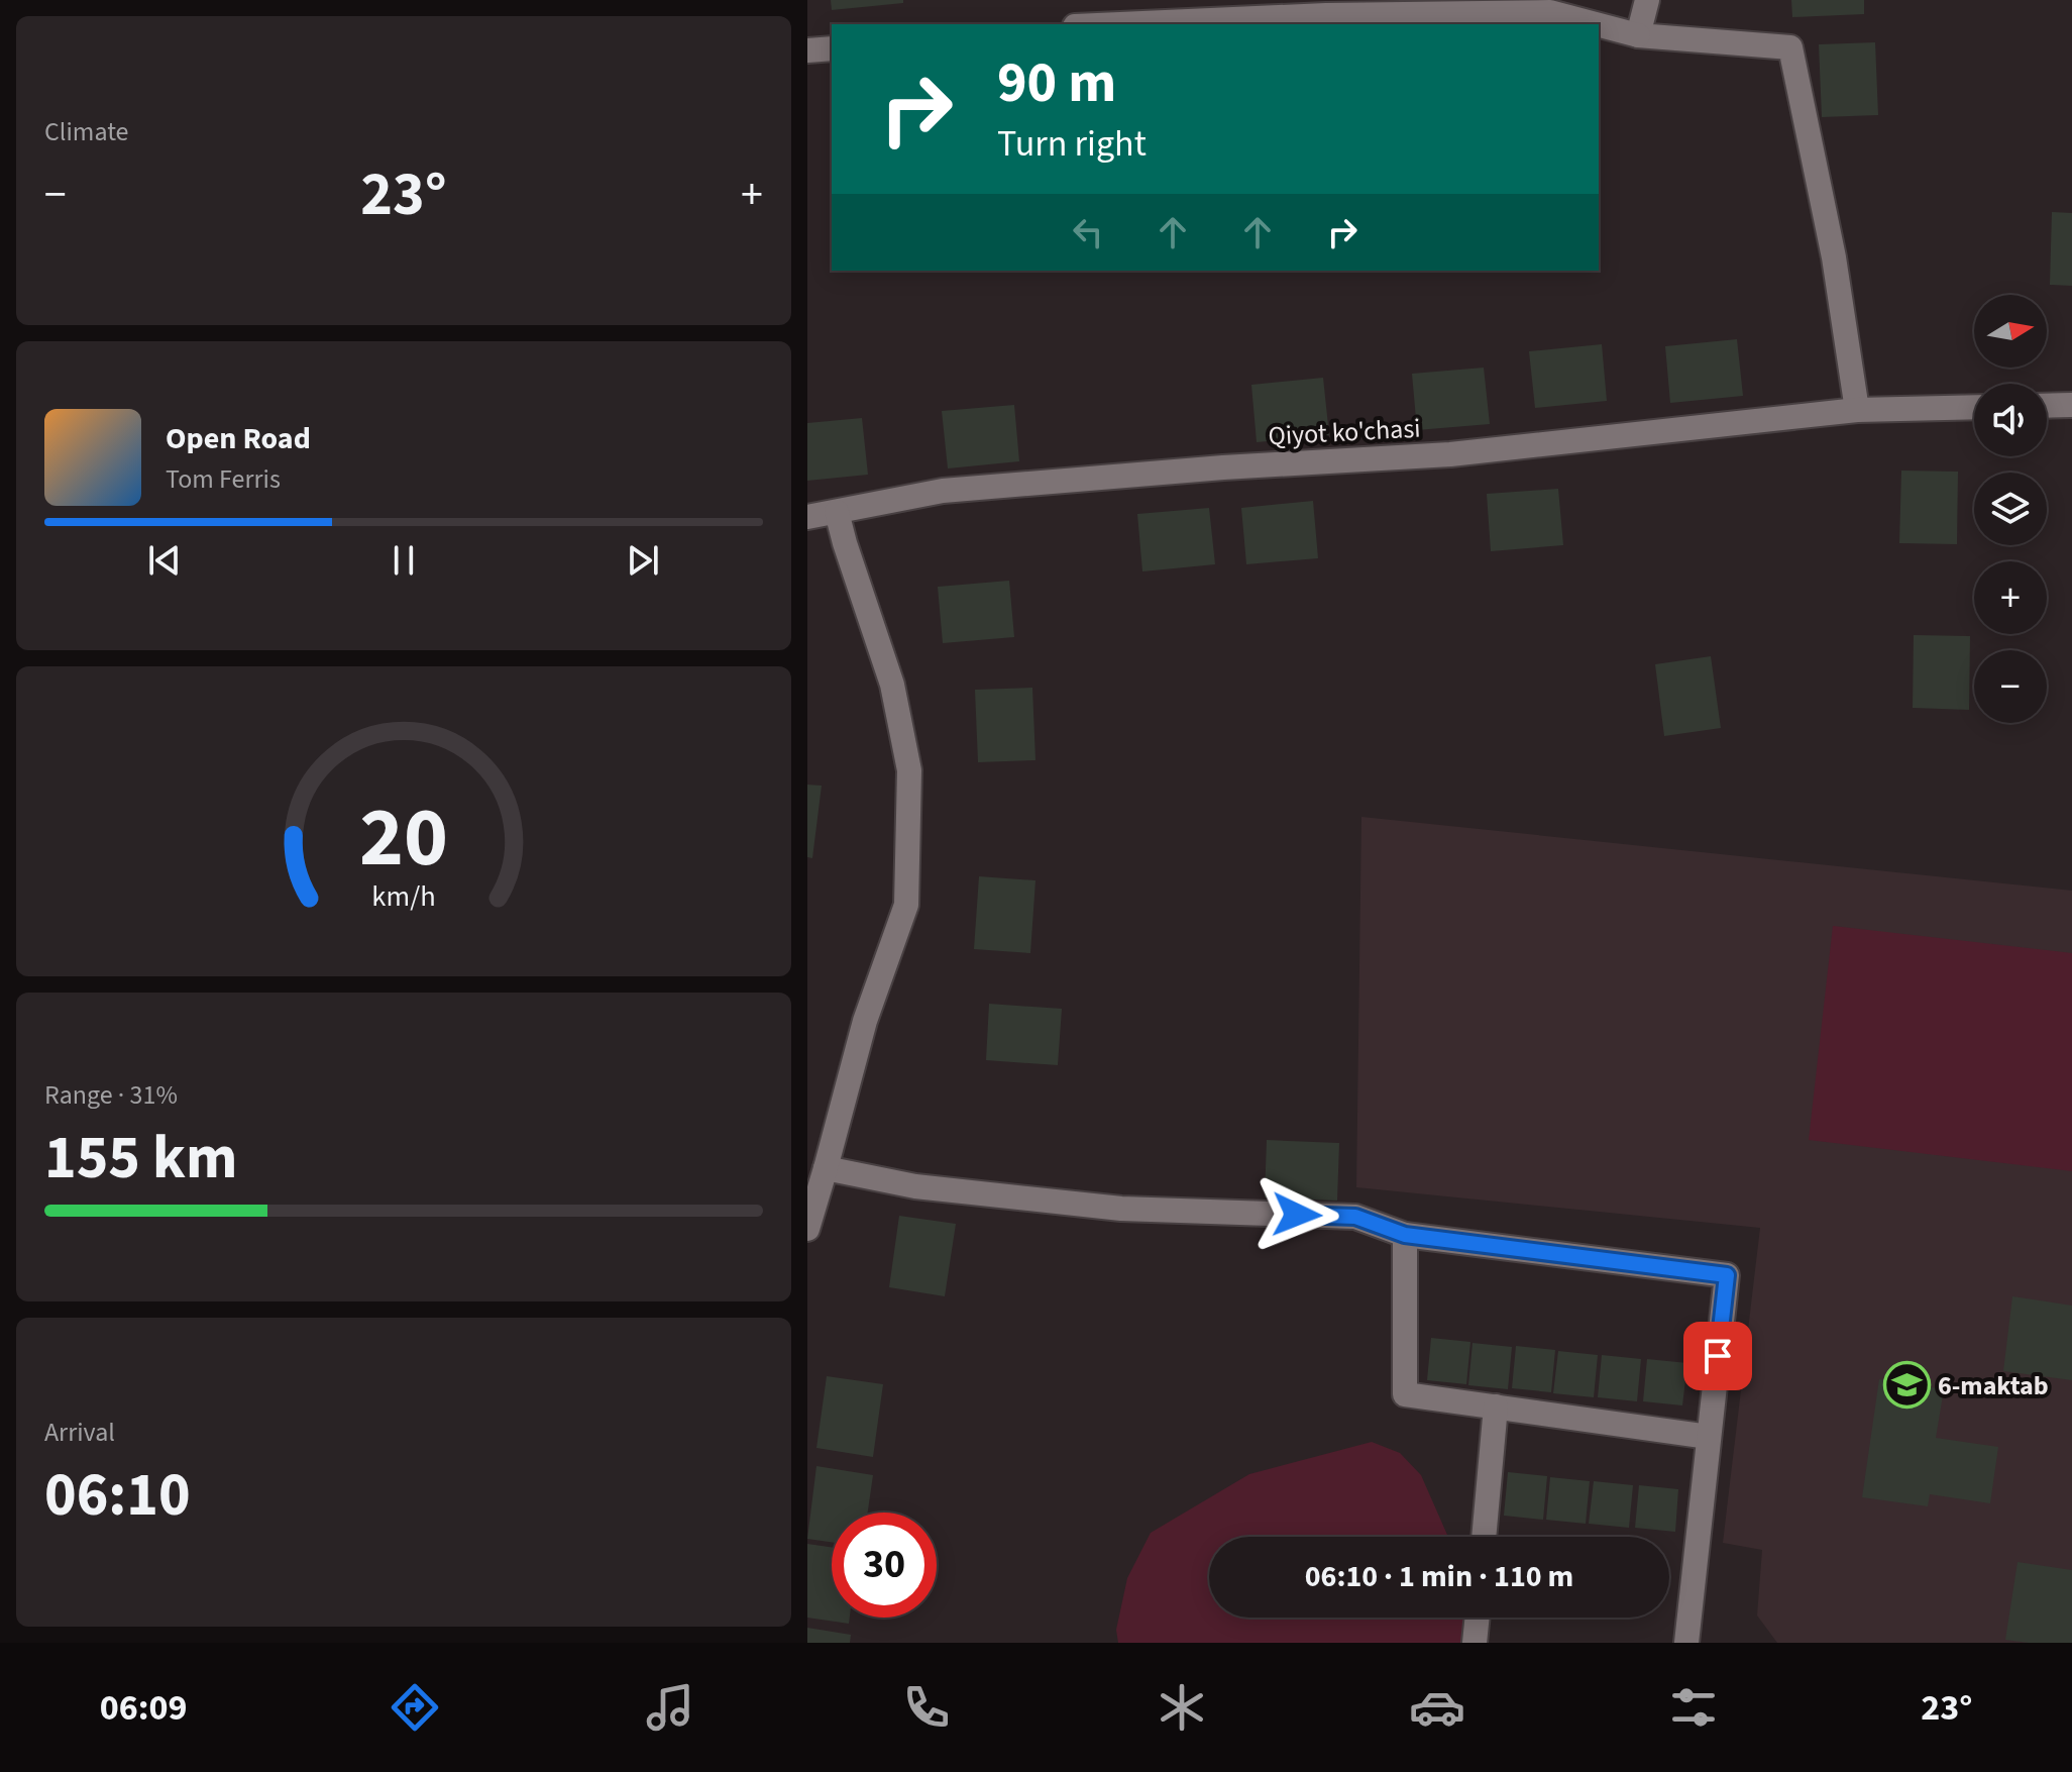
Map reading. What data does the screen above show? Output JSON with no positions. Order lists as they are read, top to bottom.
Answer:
{
  "streets": {
    "street": ["Qiyot ko'chasi"]
  },
  "places": {
    "school or university": ["6-maktab"]
  },
  "north": "right",
  "page": {
    "tile": [
      "Climate",
      ["Range · 31%", "155 km"],
      ["Arrival", "06:10"]
    ],
    "turn": ["90 m", "Turn right"],
    "heat": ["−", "23°", "+"],
    "map_buttons": ["+", "−"],
    "song": ["Open Road", "Tom Ferris"],
    "limit": "30",
    "trip": "06:10 · 1 min · 110 m",
    "tabs": ["06:09", "23°"],
    "gauge": ["20", "km/h"]
  }
}
